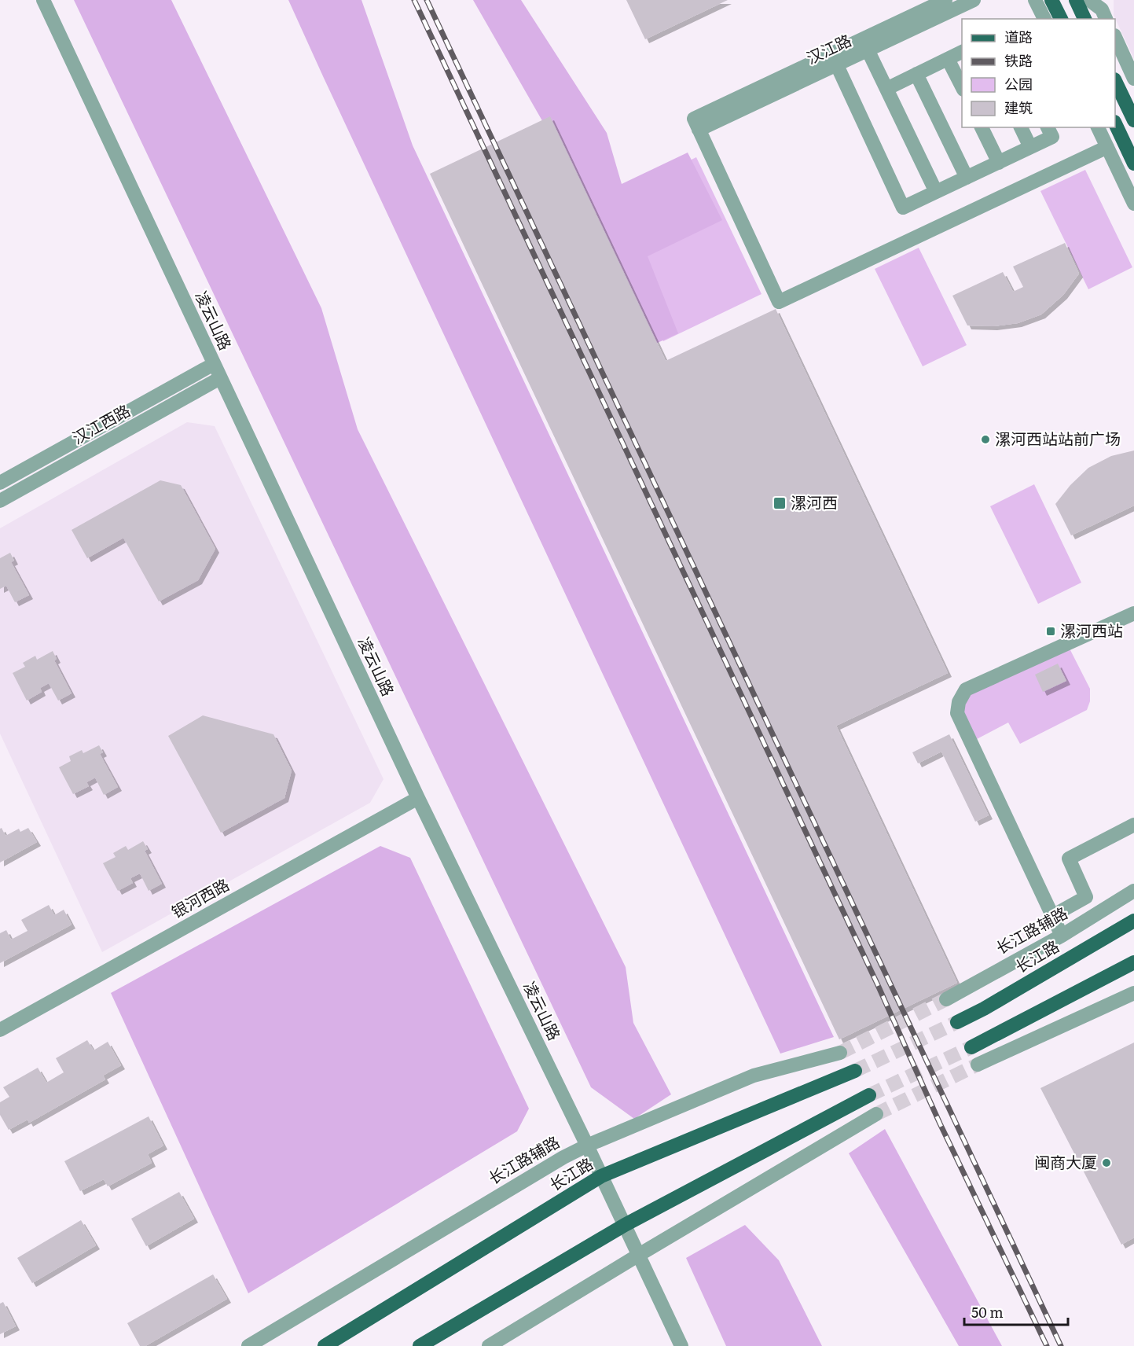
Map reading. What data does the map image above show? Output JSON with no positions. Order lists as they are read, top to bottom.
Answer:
{
  "streets": {
    "main road": ["长江路"],
    "street": [
      "汉江路",
      "凌云山路",
      "汉江西路",
      "银河西路",
      "长江路辅路"
    ]
  },
  "crossings": [
    ["凌云山路", "汉江西路"],
    ["凌云山路", "银河西路"],
    ["凌云山路", "长江路辅路"],
    ["凌云山路", "长江路"]
  ],
  "places": {
    "other": ["漯河西站站前广场", "闽商大厦"],
    "transit": ["漯河西", "漯河西站"]
  },
  "legend": [
    "道路",
    "铁路",
    "公园",
    "建筑"
  ],
  "scale_bar": "50 m"
}
